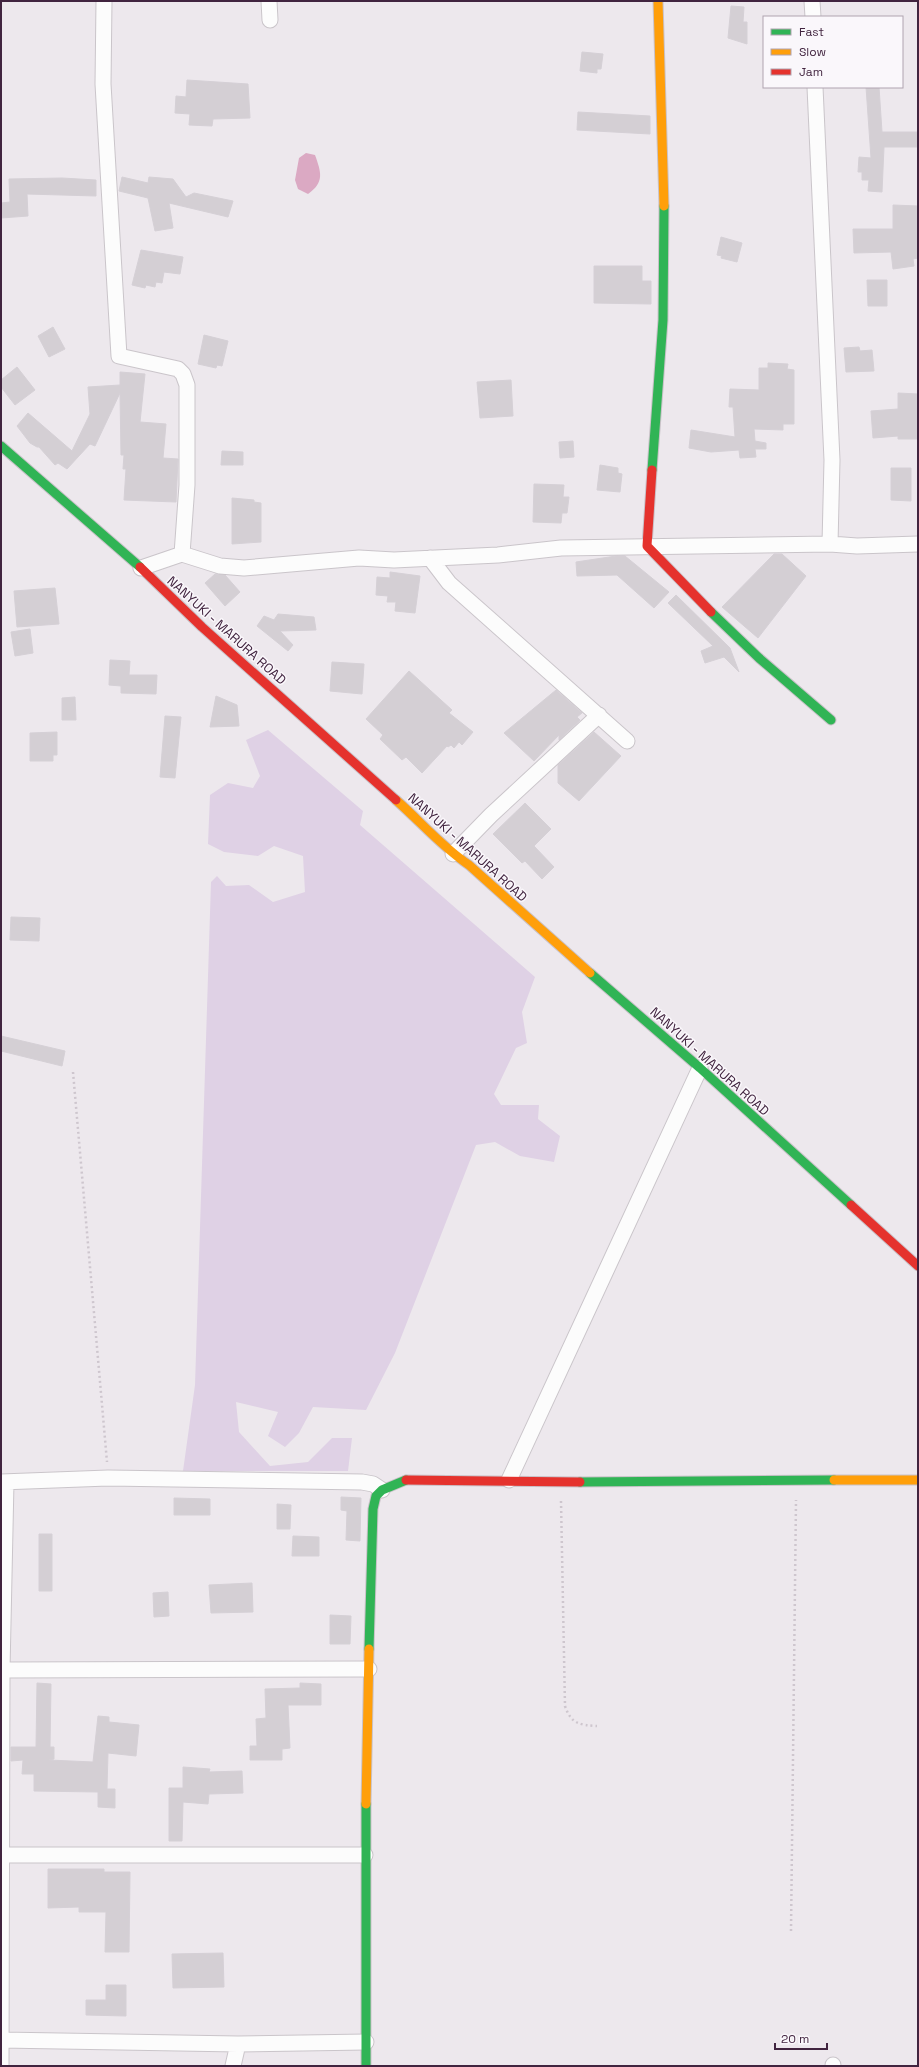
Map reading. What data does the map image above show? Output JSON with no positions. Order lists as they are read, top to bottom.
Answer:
{
  "streets": {
    "street": ["NANYUKI - MARURA ROAD"]
  },
  "legend": ["Fast", "Slow", "Jam"],
  "scale_bar": "20 m"
}
